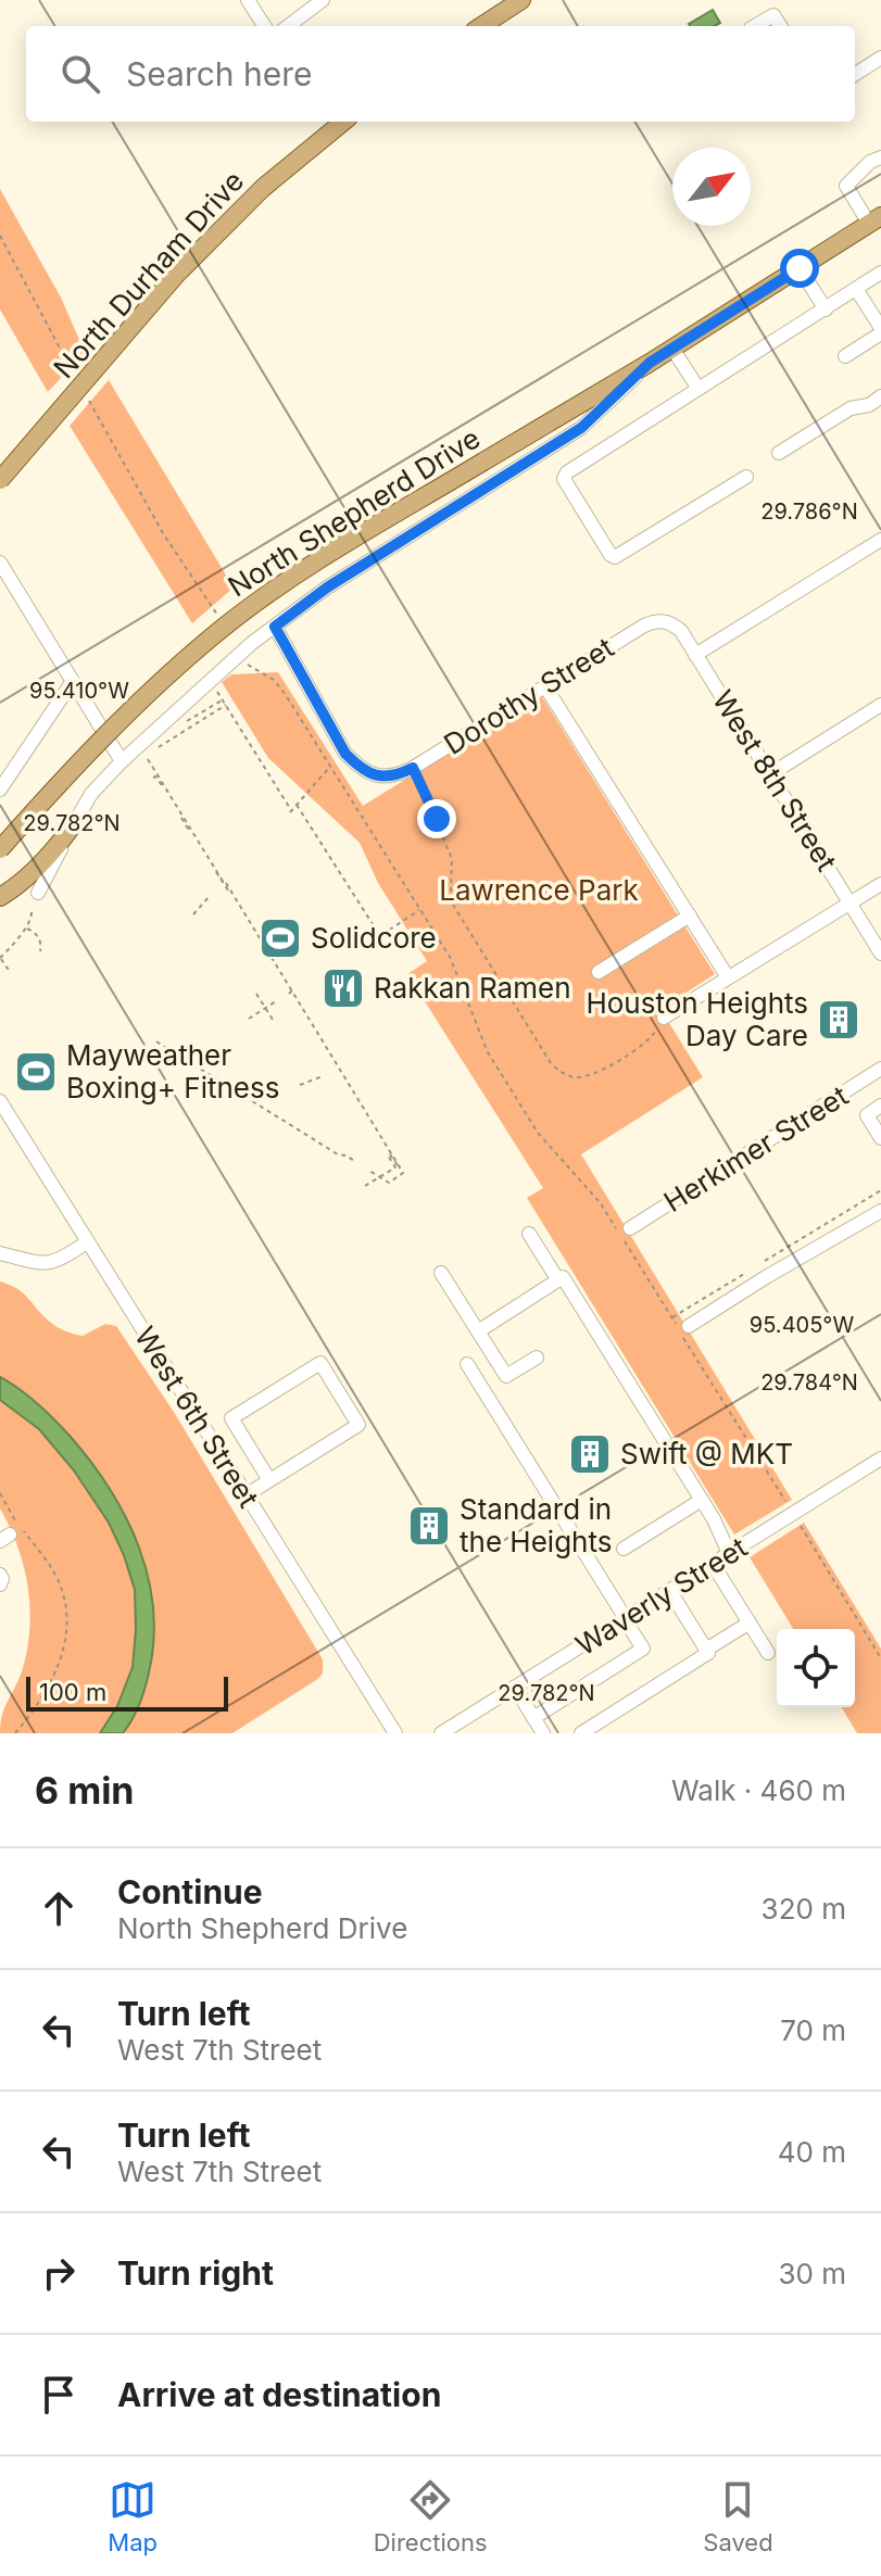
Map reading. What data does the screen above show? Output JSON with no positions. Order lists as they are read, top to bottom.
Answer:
{
  "streets": {
    "main road": ["North Durham Drive", "North Shepherd Drive"],
    "street": [
      "Dorothy Street",
      "West 8th Street",
      "Herkimer Street",
      "West 6th Street",
      "Waverly Street"
    ]
  },
  "crossings": [
    ["Dorothy Street", "West 8th Street"]
  ],
  "parks": ["Lawrence Park"],
  "places": {
    "sports": ["Solidcore", "Mayweather Boxing+ Fitness"],
    "restaurant": ["Rakkan Ramen"],
    "building": ["Houston Heights Day Care", "Swift @ MKT", "Standard in the Heights"]
  },
  "scale_bar": "100 m",
  "north": "top right",
  "page": {
    "search": "Search here",
    "scale": "100 m",
    "heading": ["6 min", "Walk · 460 m"],
    "list": [
      ["Continue", "North Shepherd Drive", "320 m"],
      ["Turn left", "West 7th Street", "70 m"],
      ["Turn left", "West 7th Street", "40 m"],
      ["Turn right", "30 m"],
      "Arrive at destination"
    ],
    "nav": ["Map", "Directions", "Saved"]
  },
  "coordinates": [
    "29.786°N",
    "95.410°W",
    "29.782°N",
    "95.405°W",
    "29.784°N"
  ]
}
